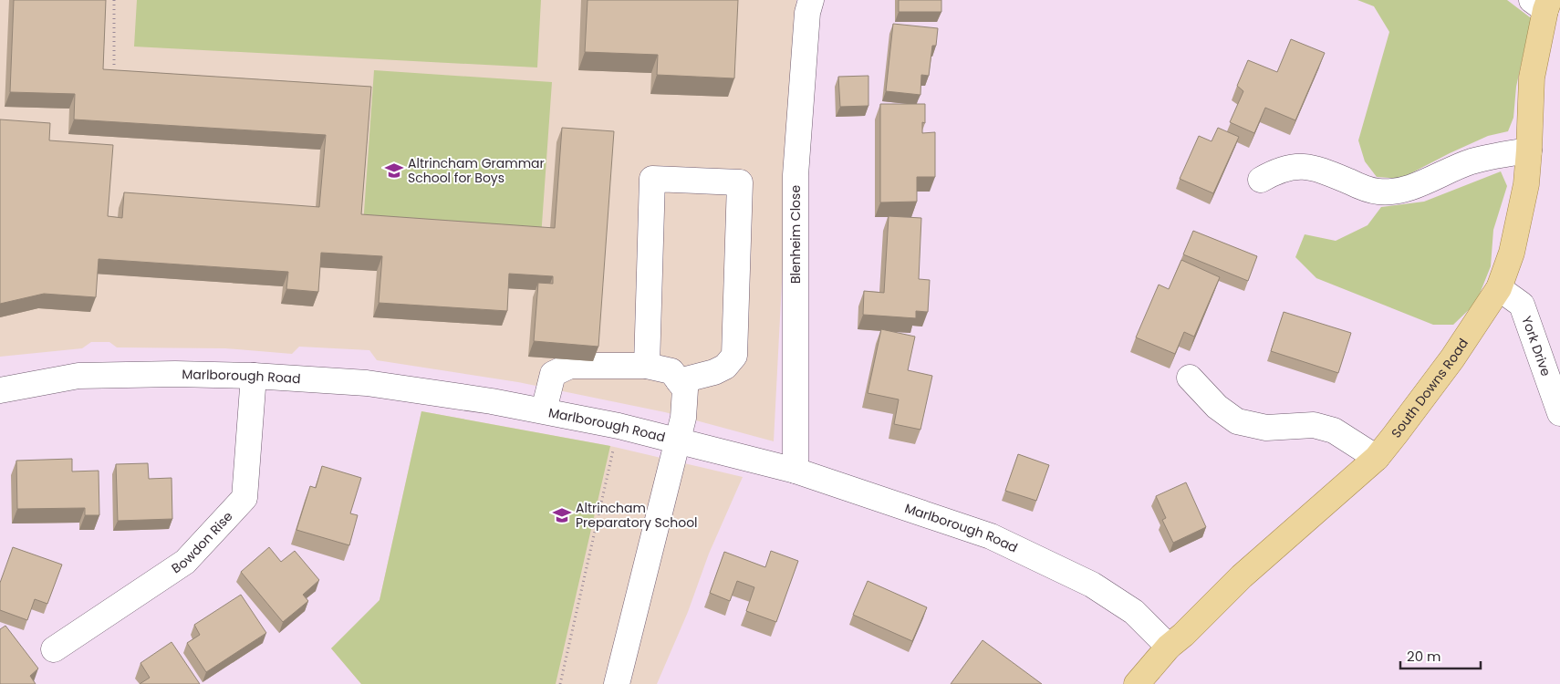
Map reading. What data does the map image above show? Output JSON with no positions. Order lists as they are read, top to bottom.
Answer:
{
  "streets": {
    "main road": ["South Downs Road"],
    "street": [
      "Blenheim Close",
      "York Drive",
      "Marlborough Road",
      "Bowdon Rise"
    ]
  },
  "crossings": [
    ["Blenheim Close", "Marlborough Road"],
    ["York Drive", "South Downs Road"],
    ["Marlborough Road", "South Downs Road"],
    ["Marlborough Road", "Bowdon Rise"]
  ],
  "places": {
    "school or university": ["Altrincham Grammar School for Boys", "Altrincham Preparatory School"]
  },
  "scale_bar": "20 m"
}
